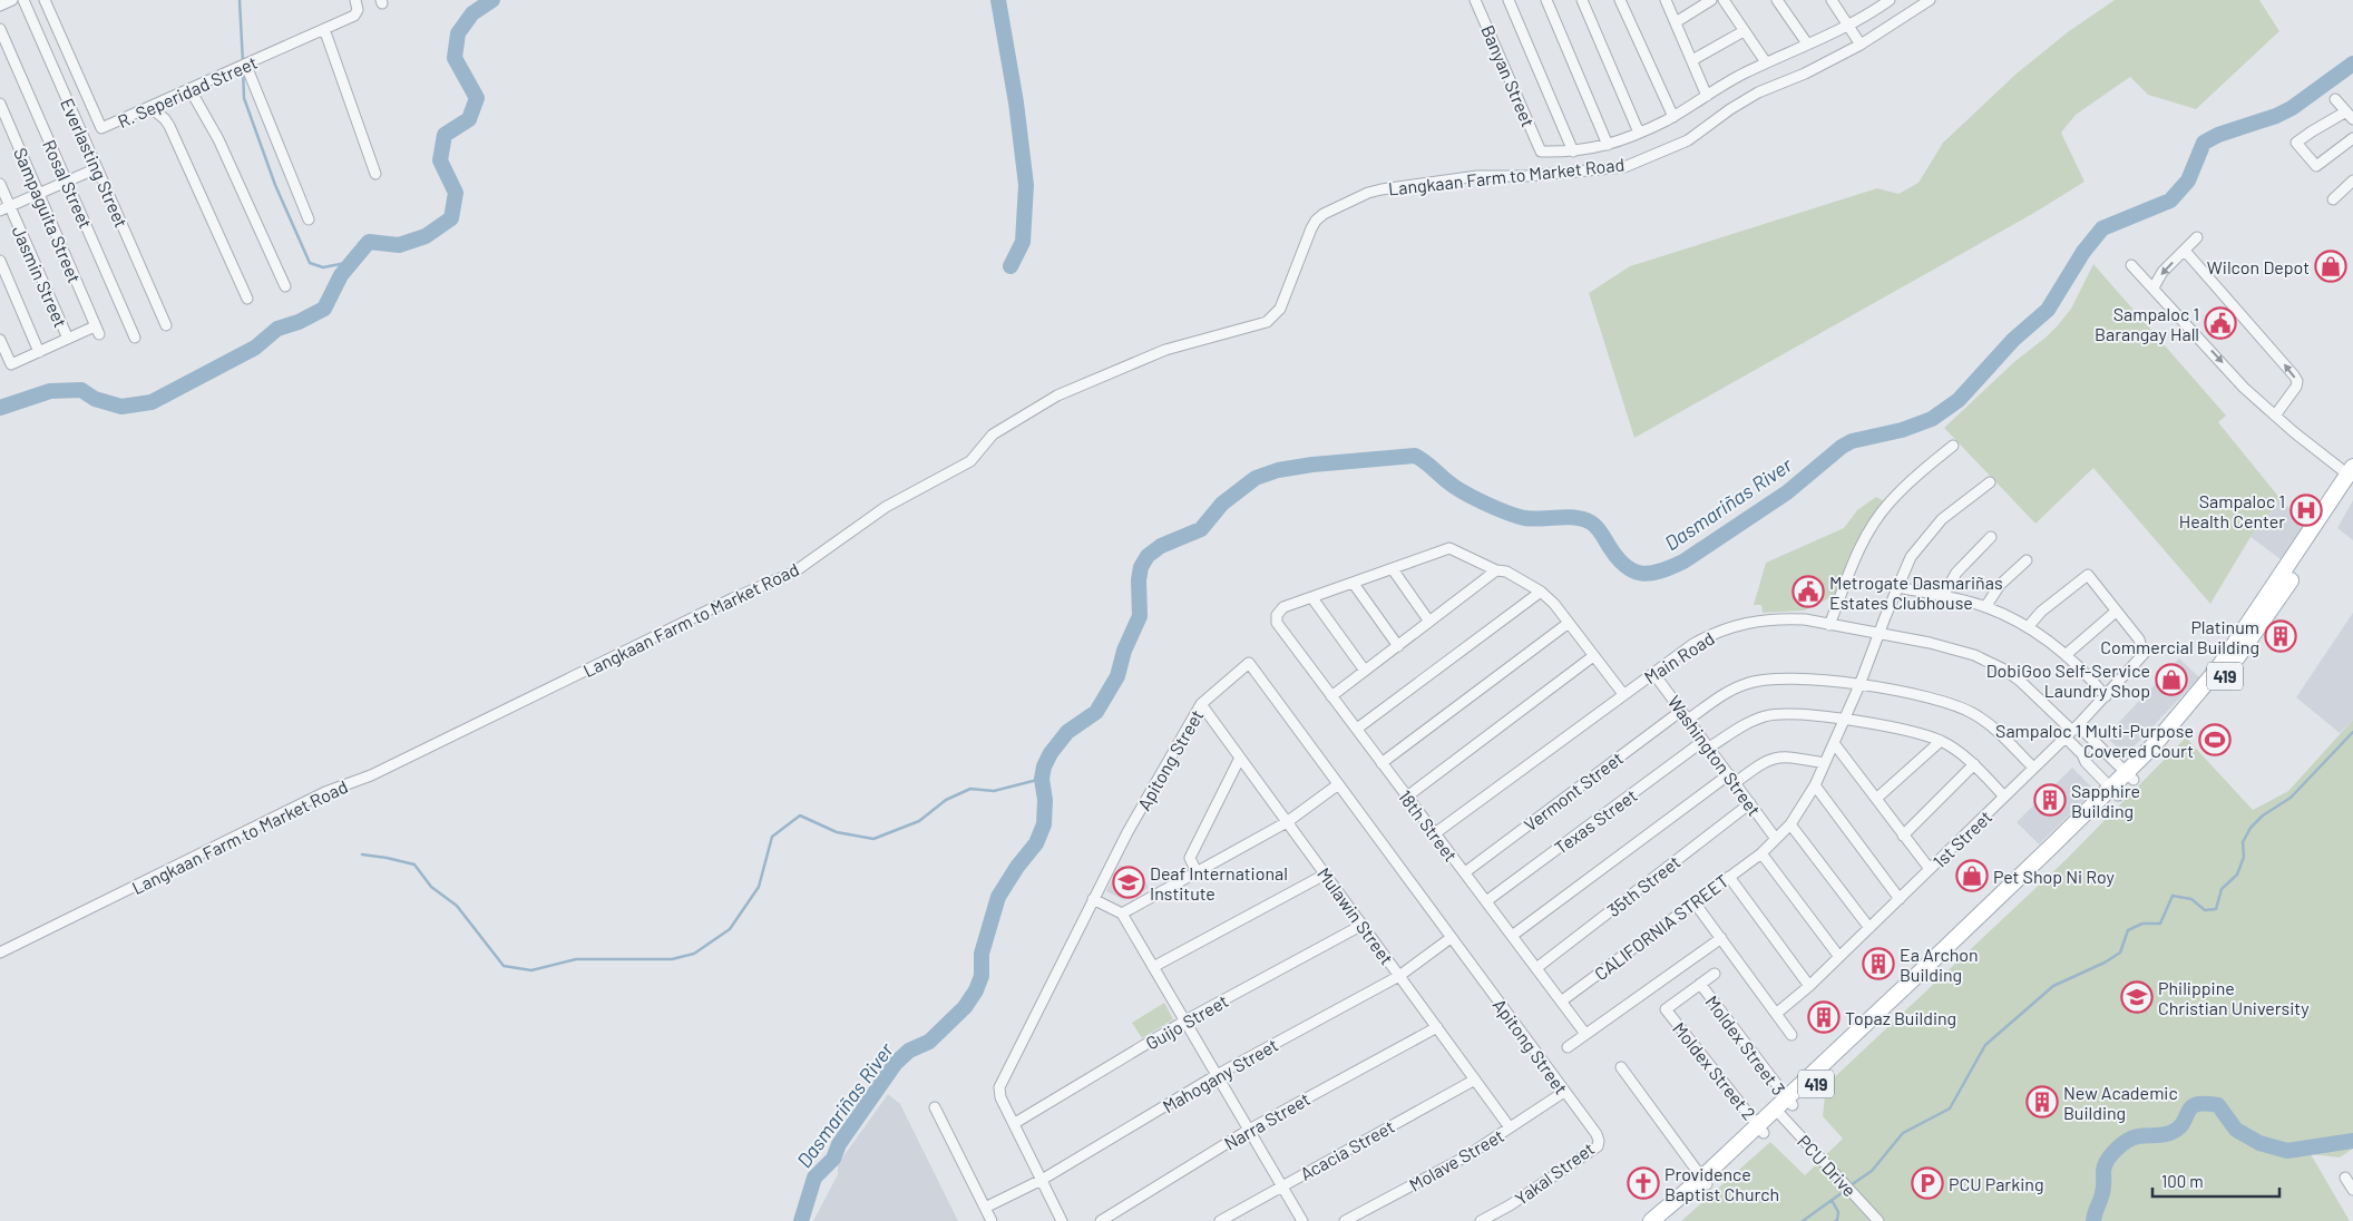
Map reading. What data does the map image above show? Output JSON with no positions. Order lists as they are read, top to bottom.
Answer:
{
  "streets": {
    "main road": ["419"],
    "street": [
      "Banyan Street",
      "R. Seperidad Street",
      "Everlasting Street",
      "Langkaan Farm to Market Road",
      "Rosal Street",
      "Sampaguita Street",
      "Jasmin Street",
      "Main Road",
      "Washington Street",
      "Apitong Street",
      "Vermont Street",
      "Texas Street",
      "18th Street",
      "1st Street",
      "35th Street",
      "Mulawin Street",
      "CALIFORNIA STREET",
      "Guijo Street",
      "Moldex Street 3",
      "Moldex Street 2",
      "Mahogany Street",
      "Narra Street",
      "Acacia Street",
      "Molave Street",
      "PCU Drive",
      "Yakal Street"
    ]
  },
  "crossings": [
    ["Sampaguita Street", "Jasmin Street"],
    ["Main Road", "419"],
    ["Main Road", "Washington Street"],
    ["Main Road", "18th Street"],
    ["Main Road", "1st Street"],
    ["419", "Moldex Street 3"],
    ["419", "Moldex Street 2"],
    ["419", "PCU Drive"],
    ["Washington Street", "Vermont Street"],
    ["Washington Street", "Texas Street"],
    ["Washington Street", "35th Street"],
    ["Washington Street", "CALIFORNIA STREET"],
    ["Apitong Street", "Mulawin Street"],
    ["Apitong Street", "Guijo Street"],
    ["Apitong Street", "Mahogany Street"],
    ["Apitong Street", "Molave Street"],
    ["Apitong Street", "Yakal Street"],
    ["Vermont Street", "18th Street"],
    ["Texas Street", "18th Street"],
    ["Texas Street", "1st Street"],
    ["18th Street", "35th Street"],
    ["18th Street", "CALIFORNIA STREET"],
    ["Mulawin Street", "Guijo Street"],
    ["Mulawin Street", "Mahogany Street"],
    ["Mulawin Street", "Narra Street"],
    ["Mulawin Street", "Acacia Street"],
    ["Mulawin Street", "Molave Street"],
    ["Moldex Street 3", "Moldex Street 2"]
  ],
  "water": ["Dasmariñas River"],
  "places": {
    "shop": ["Wilcon Depot", "DobiGoo Self-Service Laundry Shop", "Pet Shop Ni Roy"],
    "public building": ["Sampaloc 1 Barangay Hall", "Metrogate Dasmariñas Estates Clubhouse"],
    "hospital": ["Sampaloc 1 Health Center"],
    "building": [
      "Platinum Commercial Building",
      "Sapphire Building",
      "Ea Archon Building",
      "Topaz Building",
      "New Academic Building"
    ],
    "sports": ["Sampaloc 1 Multi-Purpose Covered Court"],
    "school or university": ["Deaf International Institute", "Philippine Christian University"],
    "church": ["Providence Baptist Church"],
    "parking": ["PCU Parking"]
  },
  "scale_bar": "100 m"
}
